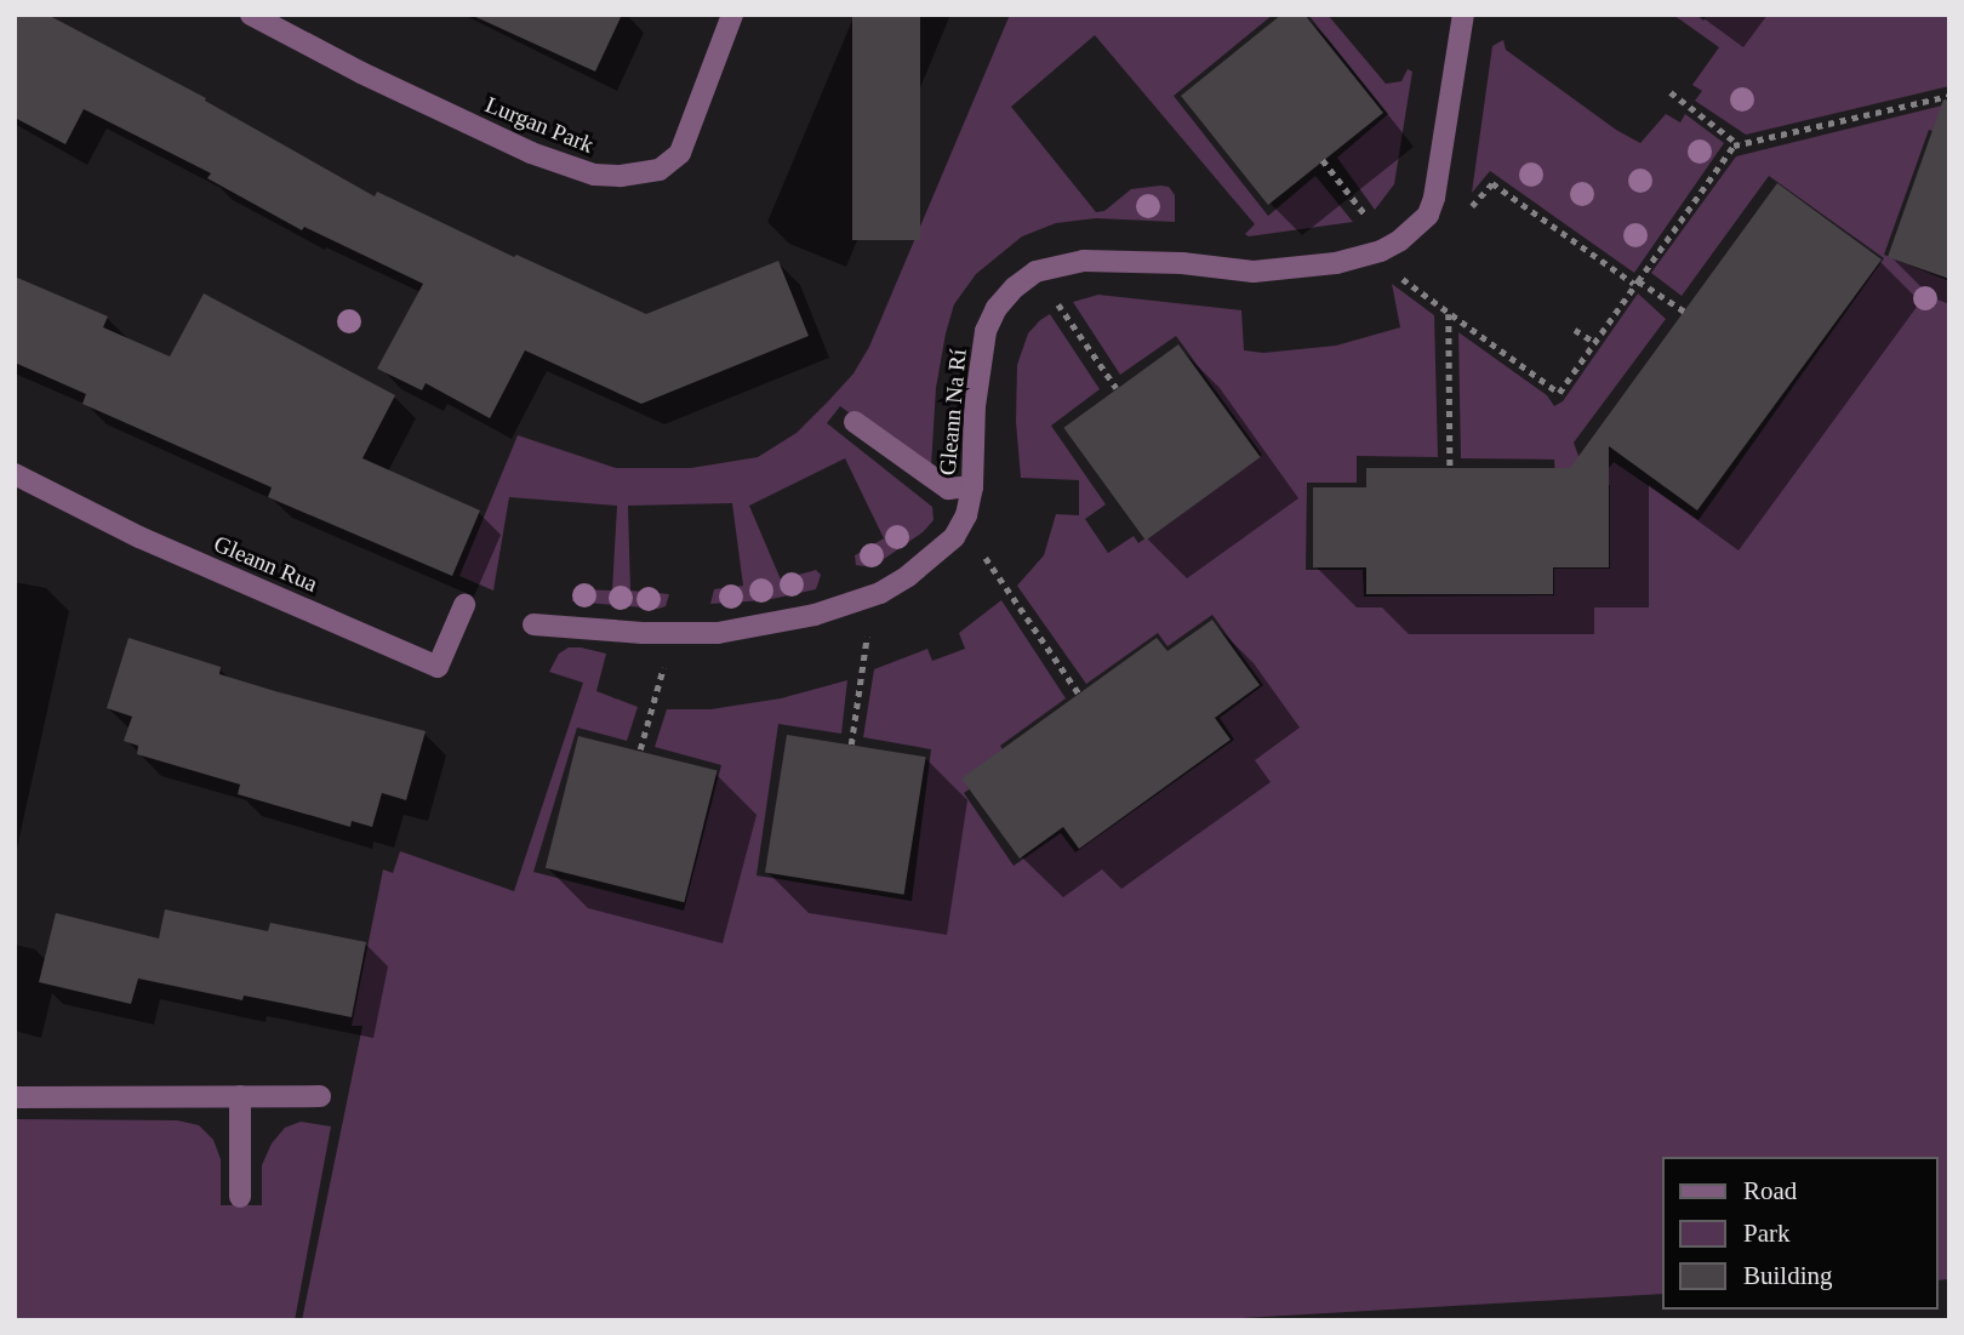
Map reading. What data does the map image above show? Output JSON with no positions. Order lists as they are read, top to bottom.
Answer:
{
  "streets": {
    "street": ["Lurgan Park", "Gleann Na Rí", "Gleann Rua"]
  },
  "legend": ["Road", "Park", "Building"]
}
